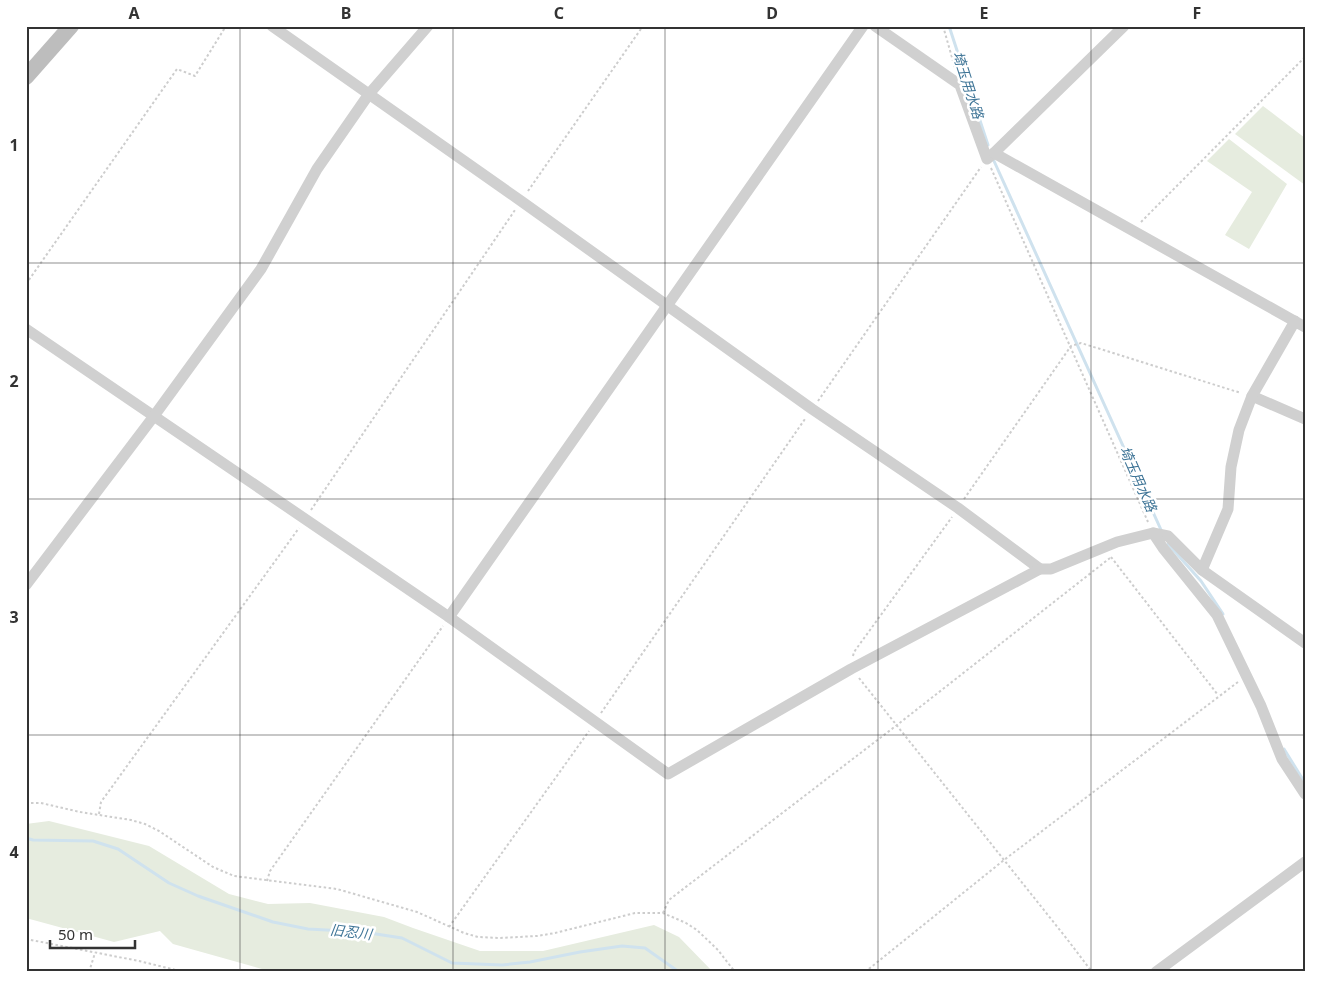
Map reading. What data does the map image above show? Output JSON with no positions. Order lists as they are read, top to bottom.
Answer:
{
  "water": ["埼玉用水路", "旧忍川"],
  "scale_bar": "50 m",
  "grid": {
    "columns": [
      "A",
      "B",
      "C",
      "D",
      "E",
      "F"
    ],
    "rows": [
      "1",
      "2",
      "3",
      "4"
    ]
  }
}
